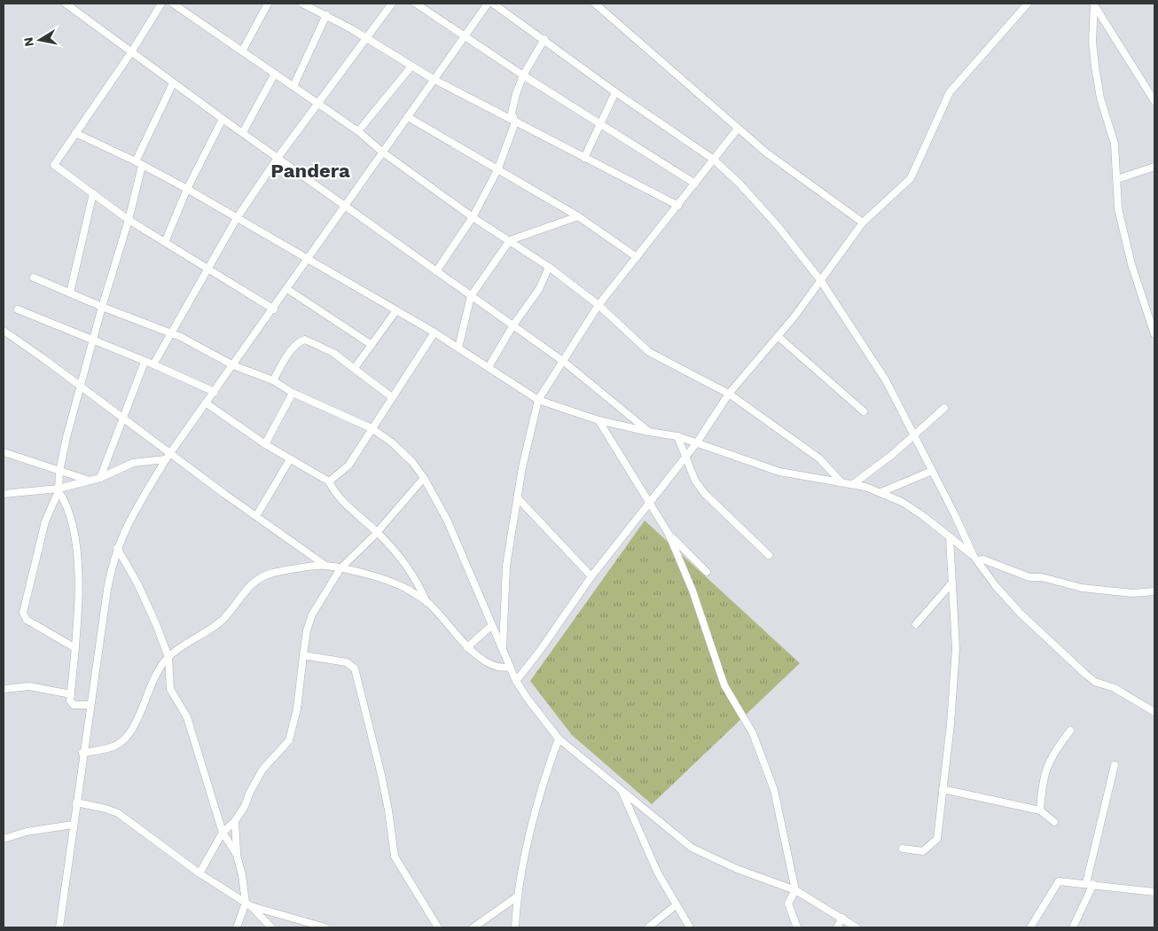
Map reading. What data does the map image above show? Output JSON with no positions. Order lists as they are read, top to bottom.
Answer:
{
  "districts": ["Pandera"],
  "north": "left"
}
